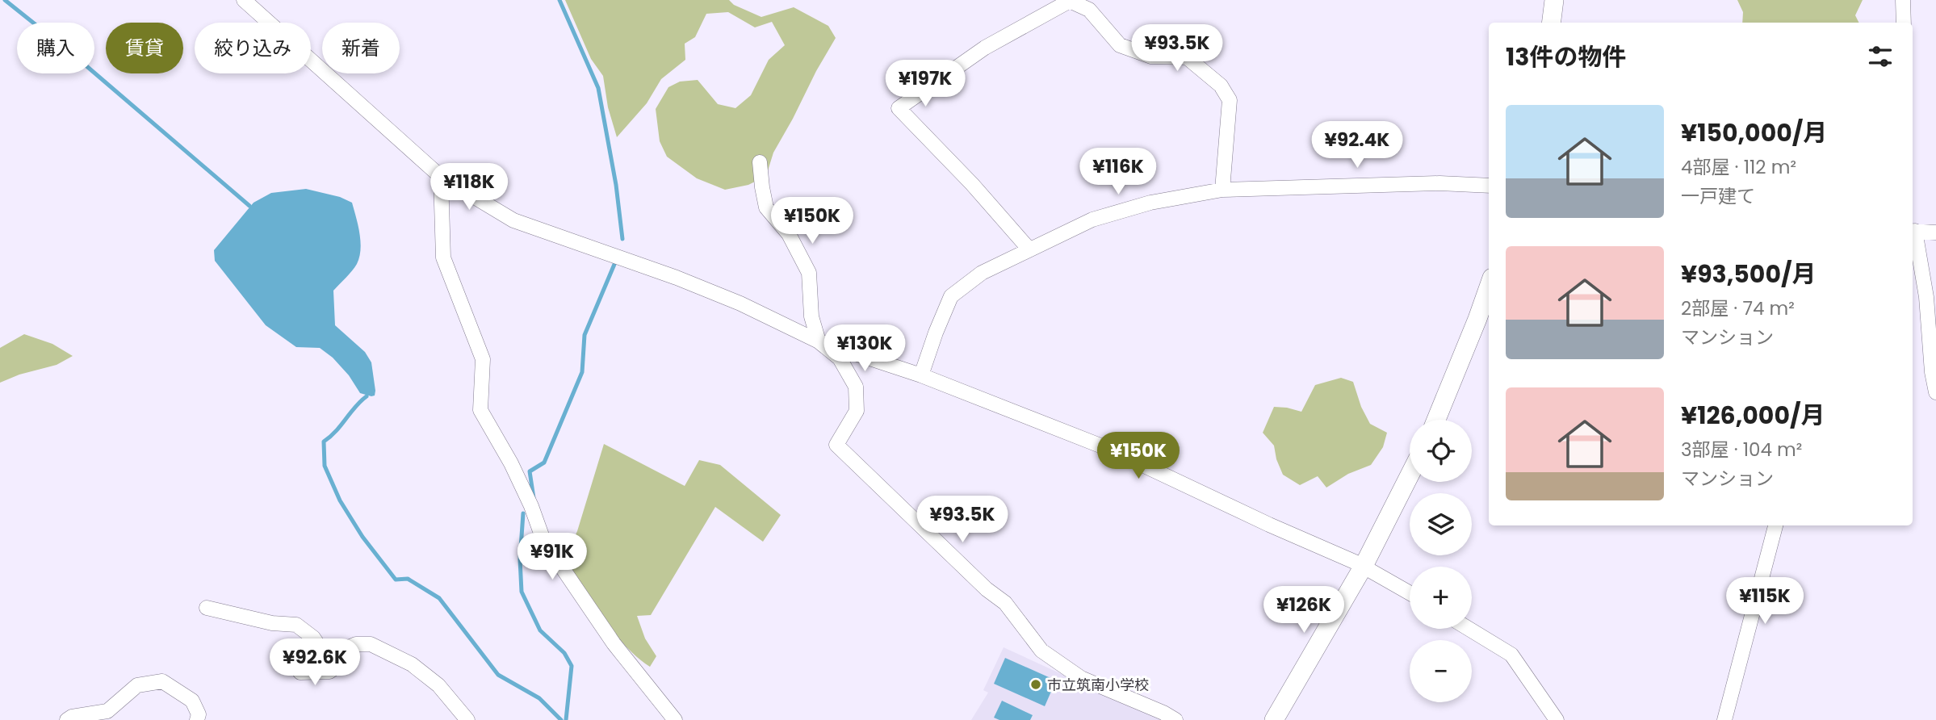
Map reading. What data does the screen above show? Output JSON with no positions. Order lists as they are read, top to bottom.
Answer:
{
  "places": ["市立筑南小学校"],
  "page": {
    "chip": [
      "購入",
      "賃貸",
      "絞り込み",
      "新着"
    ],
    "heading": "13件の物件",
    "price": [
      "¥93.5K",
      "¥197K",
      "¥92.4K",
      "¥116K",
      "¥118K",
      "¥150K",
      "¥130K",
      "¥150K",
      "¥93.5K",
      "¥91K",
      "¥115K",
      "¥126K",
      "¥92.6K"
    ],
    "list": [
      {
        "name": "¥150,000/月",
        "note": "4部屋 · 112 m² · 一戸建て"
      },
      {
        "name": "¥93,500/月",
        "note": "2部屋 · 74 m² · マンション"
      },
      {
        "name": "¥126,000/月",
        "note": "3部屋 · 104 m² · マンション"
      }
    ],
    "map_buttons": ["+", "−"]
  }
}
